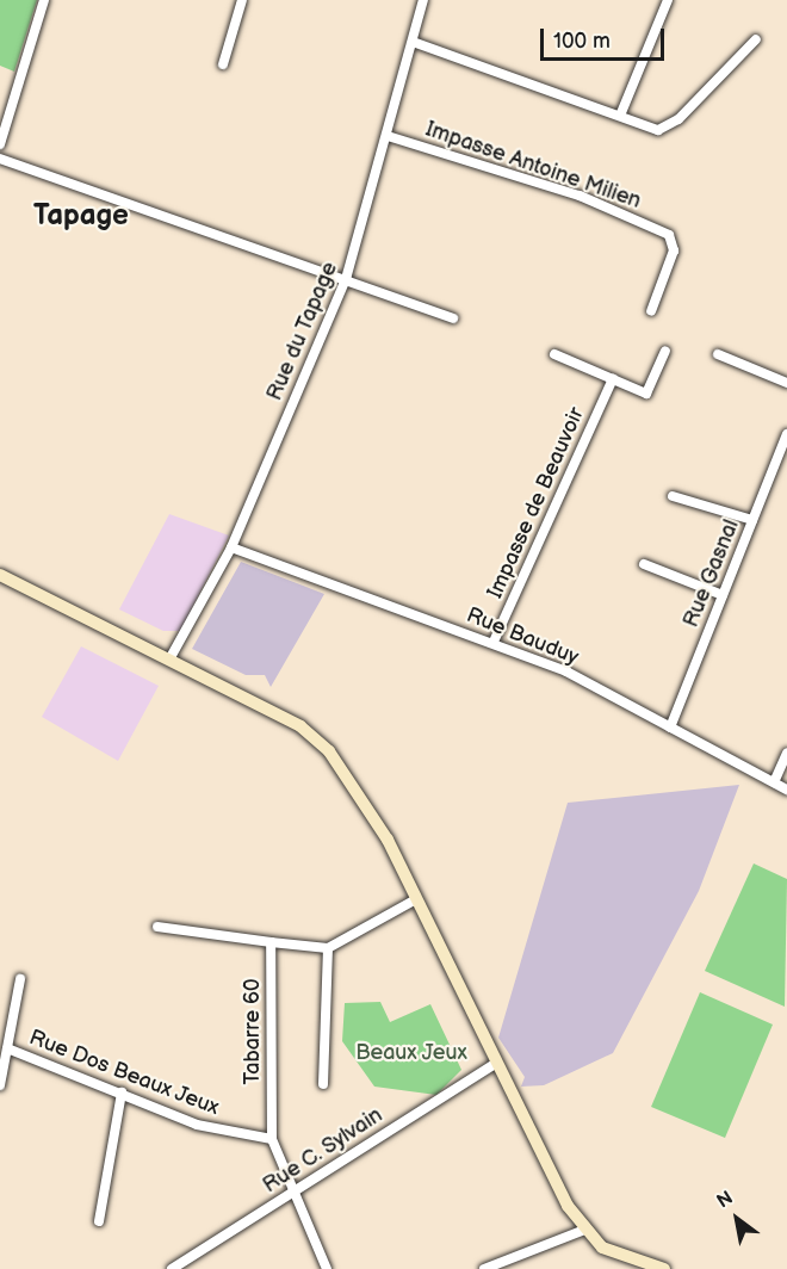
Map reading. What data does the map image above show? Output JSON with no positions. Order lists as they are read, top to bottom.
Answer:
{
  "streets": {
    "street": [
      "Impasse Antoine Milien",
      "Rue du Tapage",
      "Impasse de Beauvoir",
      "Rue Gasnal",
      "Rue Bauduy",
      "Tabarre 60",
      "Rue Dos Beaux Jeux",
      "Rue C. Sylvain"
    ]
  },
  "crossings": [
    ["Impasse Antoine Milien", "Rue du Tapage"],
    ["Rue du Tapage", "Rue Bauduy"],
    ["Impasse de Beauvoir", "Rue Bauduy"],
    ["Rue Gasnal", "Rue Bauduy"],
    ["Tabarre 60", "Rue Dos Beaux Jeux"],
    ["Tabarre 60", "Rue C. Sylvain"]
  ],
  "districts": ["Tapage"],
  "parks": ["Beaux Jeux"],
  "scale_bar": "100 m",
  "north": "top left"
}
